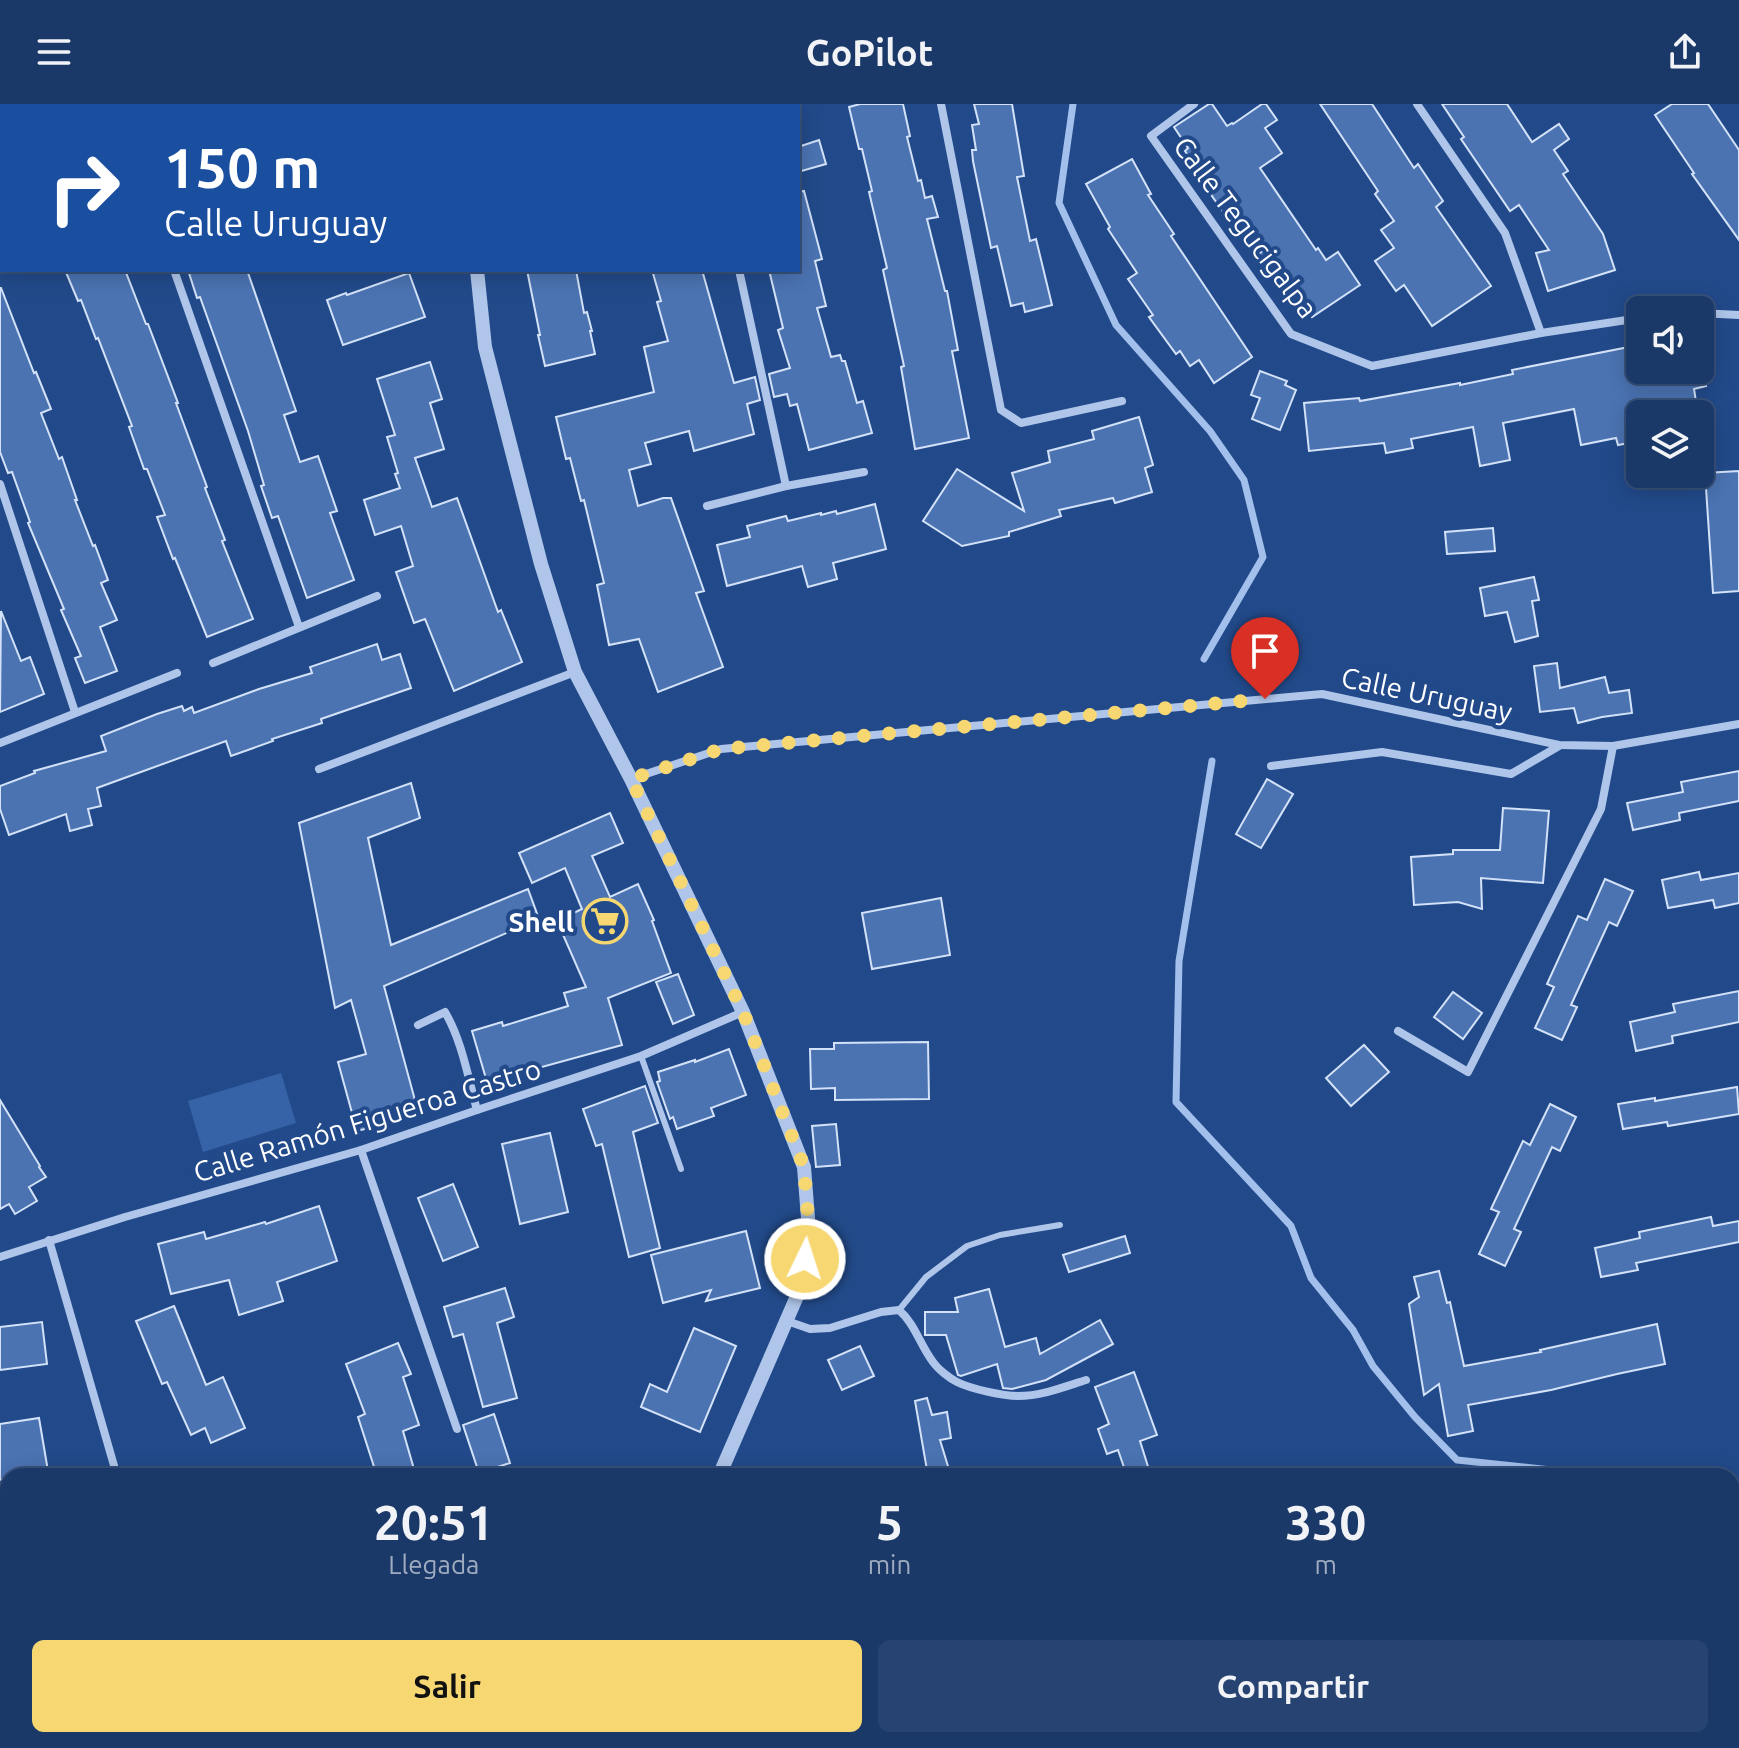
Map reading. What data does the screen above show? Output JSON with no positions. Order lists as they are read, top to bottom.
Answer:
{
  "streets": {
    "street": ["Calle Tegucigalpa", "Calle Uruguay", "Calle Ramón Figueroa Castro"]
  },
  "places": {
    "supermarket": ["Shell"]
  },
  "page": {
    "header": "GoPilot",
    "turn": ["150 m", "Calle Uruguay"],
    "eta": [
      "20:51",
      "Llegada",
      "5",
      "min",
      "330",
      "m"
    ],
    "buttons": ["Salir", "Compartir"]
  }
}
